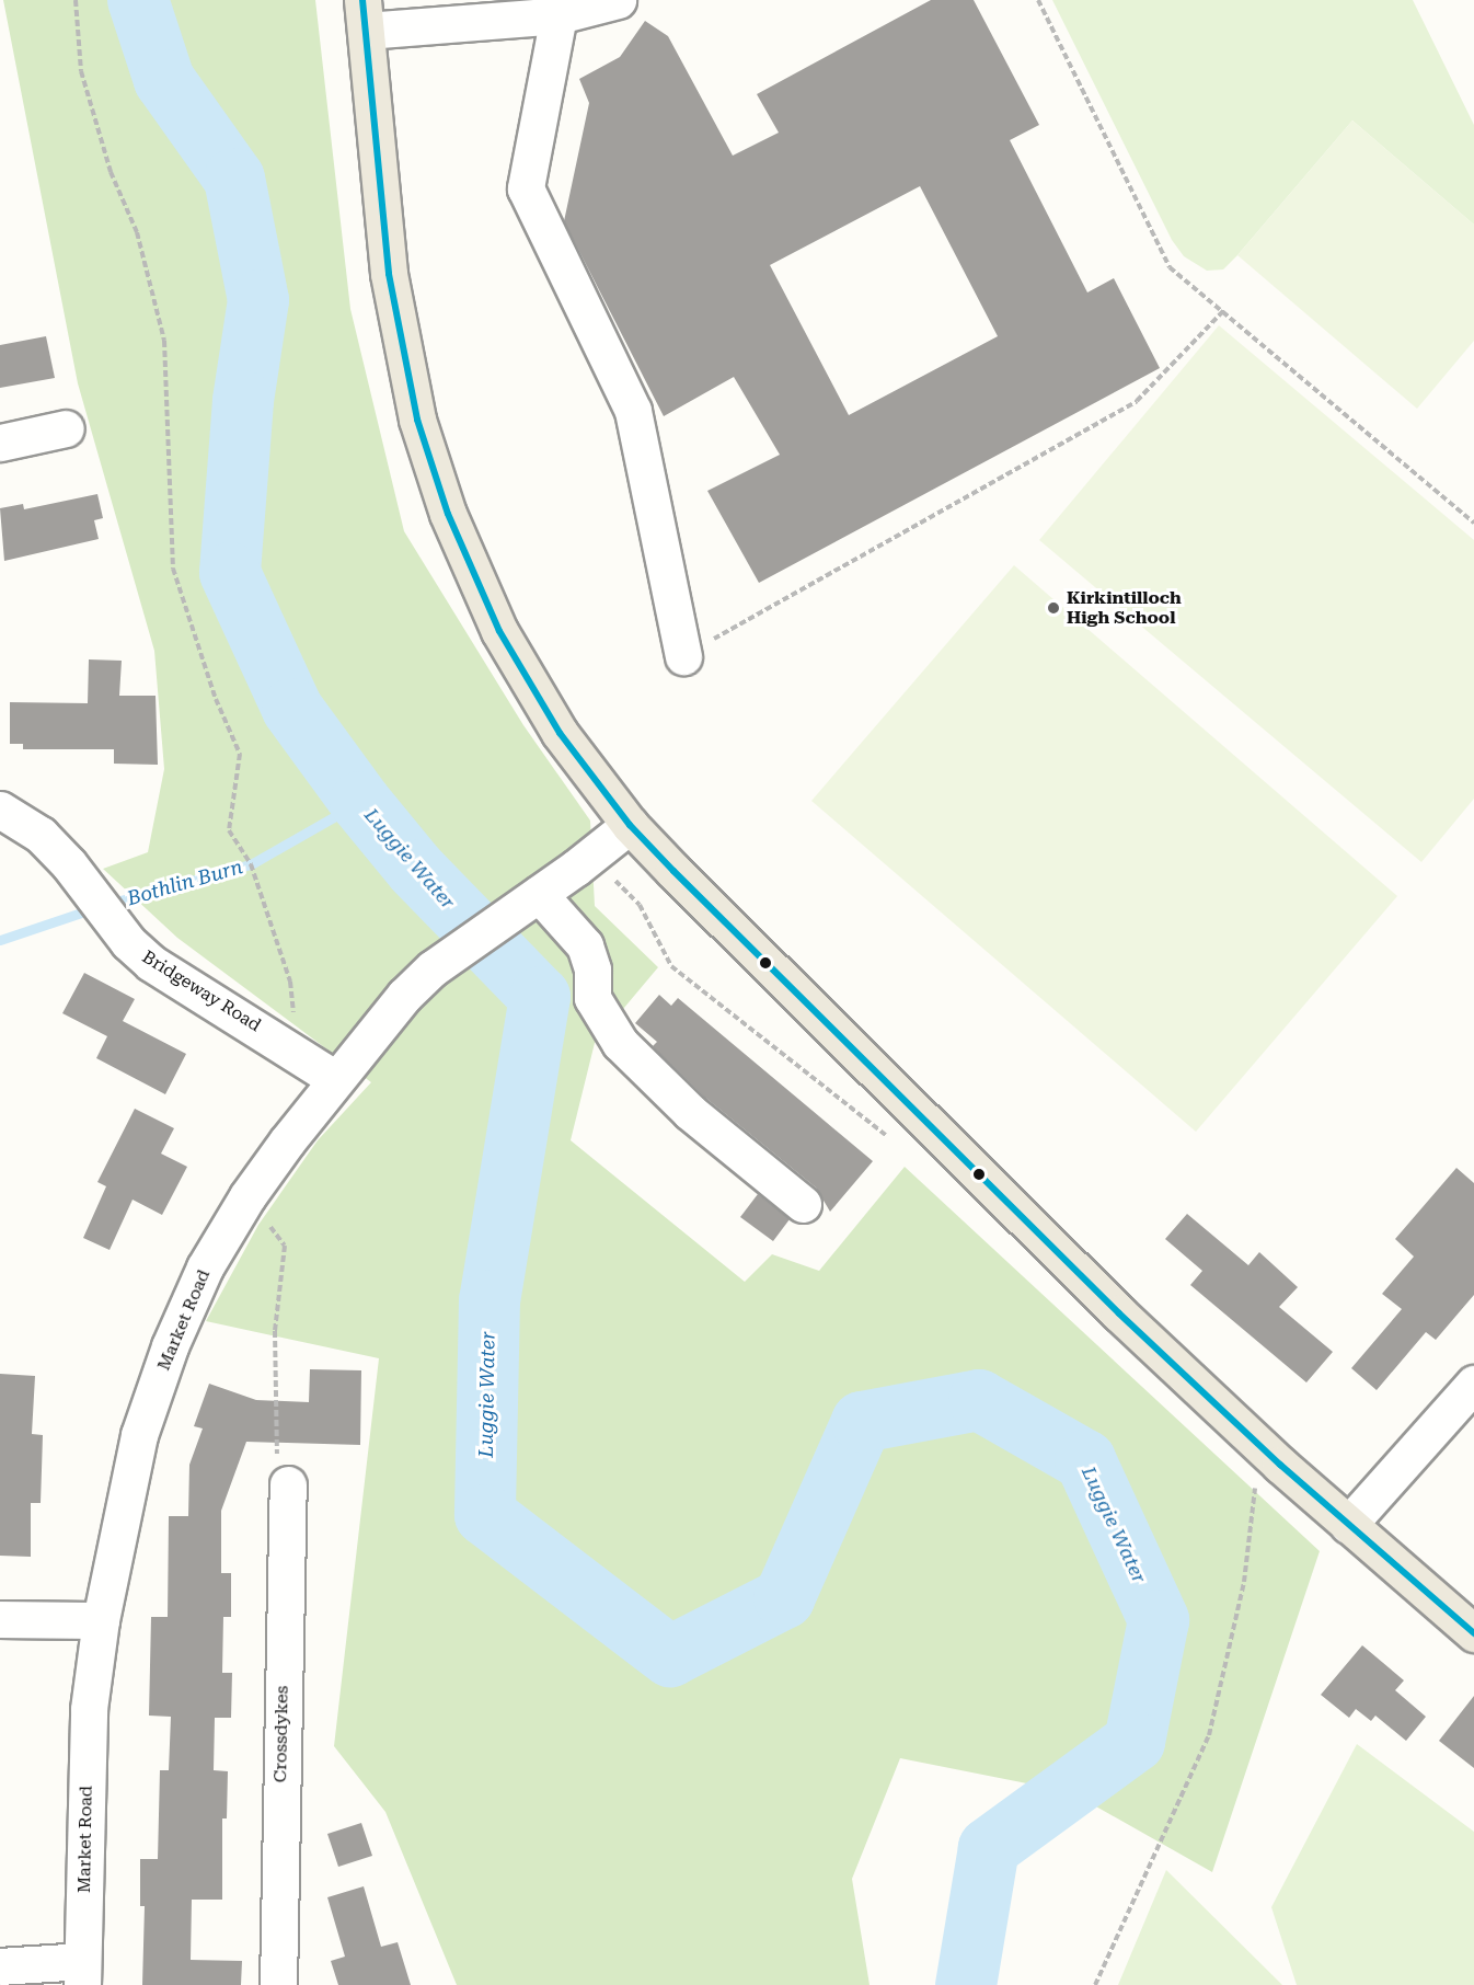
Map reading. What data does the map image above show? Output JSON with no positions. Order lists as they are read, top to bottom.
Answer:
{
  "streets": {
    "street": ["Bridgeway Road", "Market Road", "Crossdykes"]
  },
  "crossings": [
    ["Bridgeway Road", "Market Road"]
  ],
  "water": ["Luggie Water", "Bothlin Burn"],
  "places": ["Kirkintilloch High School"]
}
